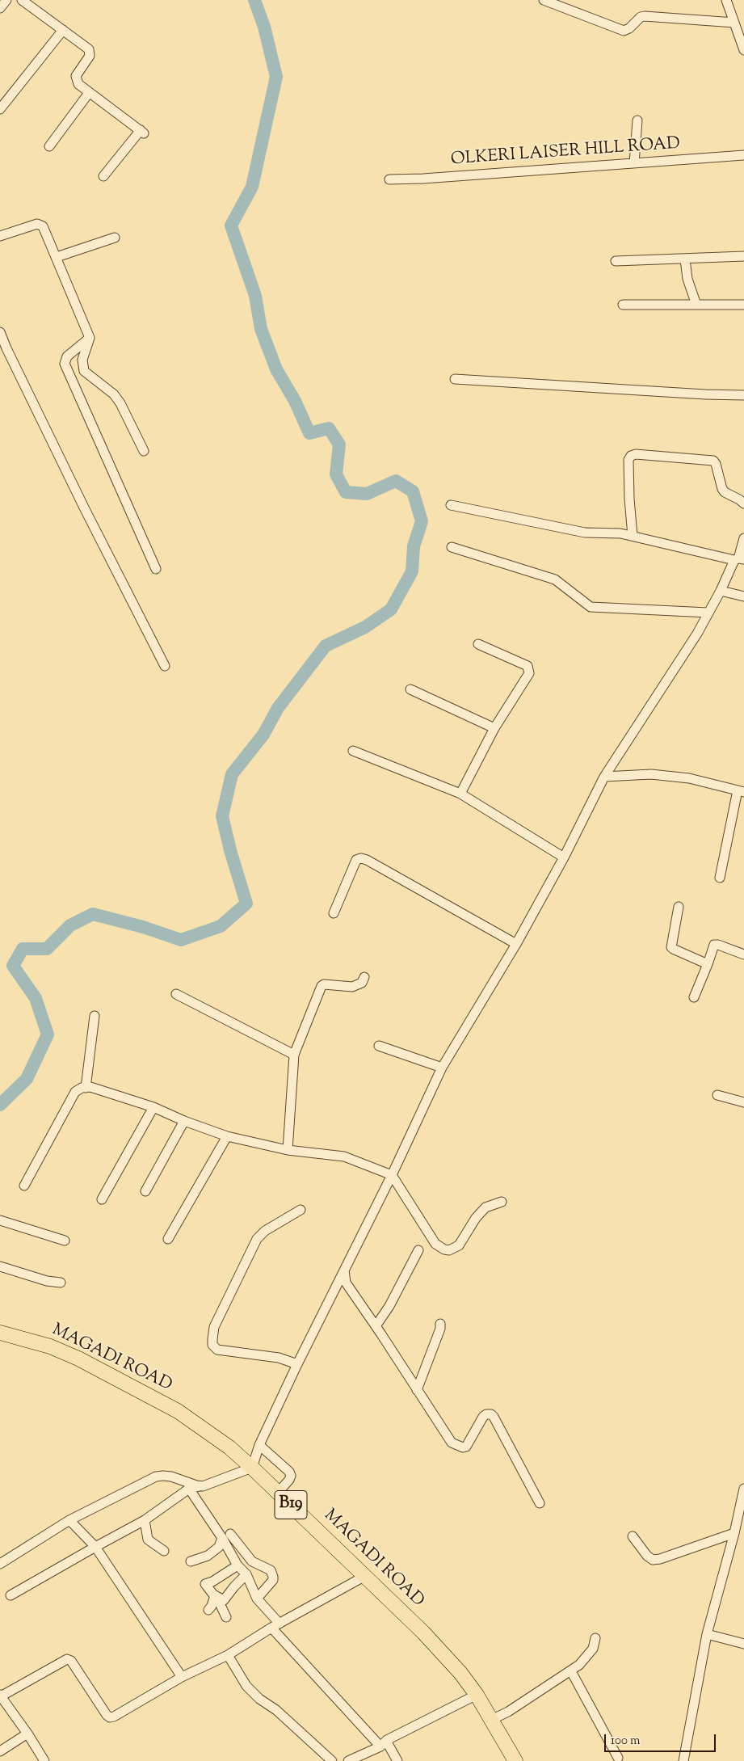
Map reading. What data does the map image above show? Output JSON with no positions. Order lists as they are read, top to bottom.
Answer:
{
  "streets": {
    "highway": ["MAGADI ROAD", "B19"],
    "street": ["OLKERI LAISER HILL ROAD"]
  },
  "scale_bar": "100 m"
}
